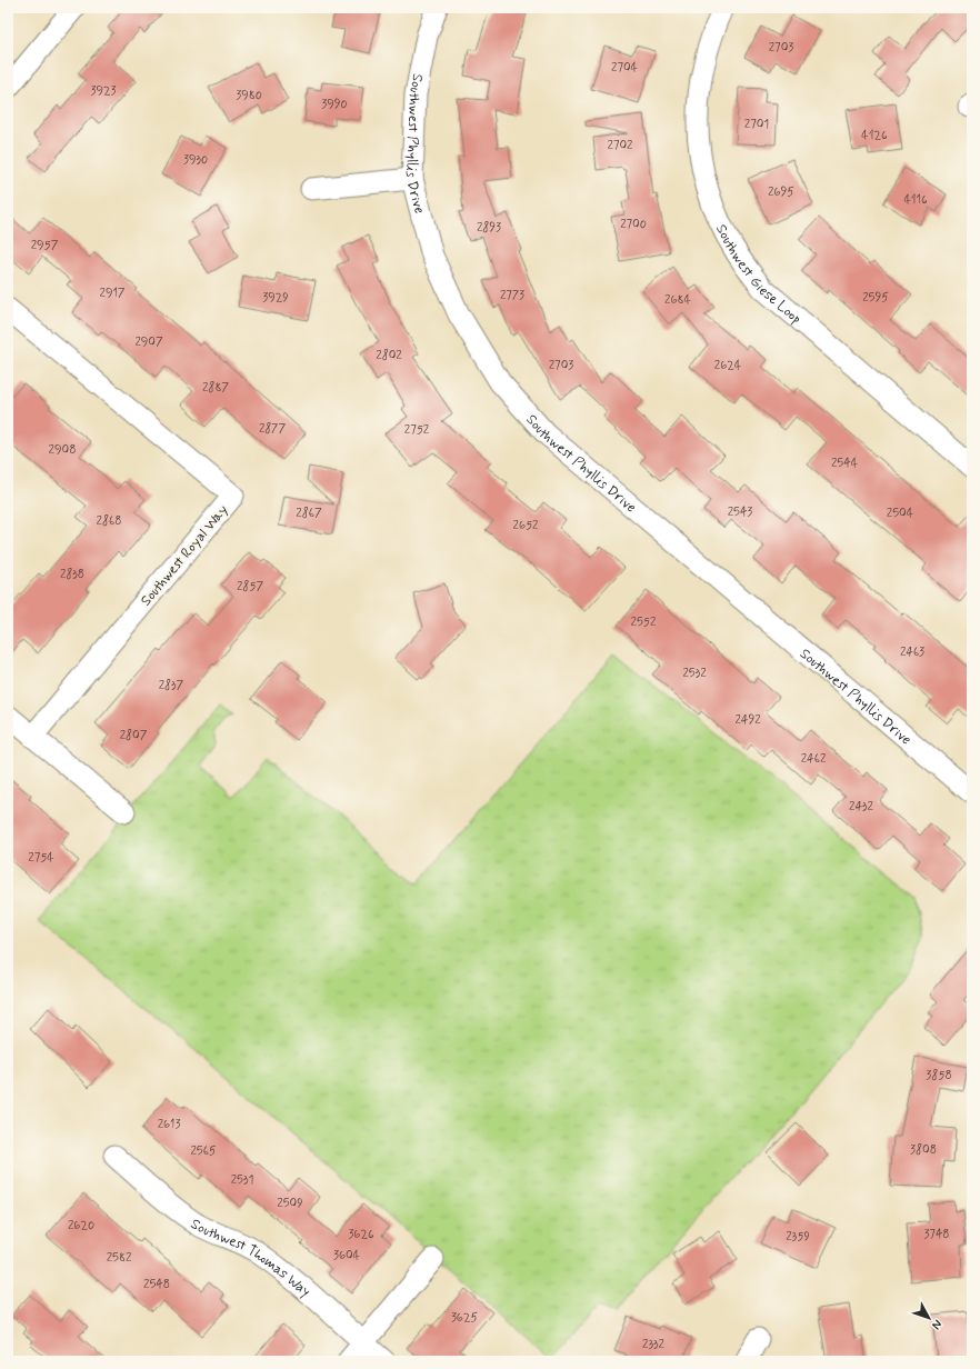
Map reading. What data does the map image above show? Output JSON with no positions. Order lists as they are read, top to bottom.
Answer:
{
  "streets": {
    "street": [
      "Southwest Phyllis Drive",
      "Southwest Giese Loop",
      "Southwest Royal Way",
      "Southwest Thomas Way"
    ]
  },
  "house_numbers": [
    "2703",
    "2704",
    "3923",
    "3980",
    "3990",
    "2701",
    "4126",
    "2702",
    "3930",
    "2695",
    "4116",
    "2700",
    "2893",
    "2957",
    "2917",
    "2773",
    "3929",
    "2595",
    "2684",
    "2907",
    "2802",
    "2703",
    "2624",
    "2887",
    "2877",
    "2752",
    "2908",
    "2544",
    "2543",
    "2867",
    "2504",
    "2868",
    "2652",
    "2838",
    "2857",
    "2552",
    "2463",
    "2532",
    "2837",
    "2492",
    "2807",
    "2462",
    "2432",
    "2754",
    "3858",
    "2613",
    "3808",
    "2565",
    "2531",
    "2509",
    "2620",
    "3626",
    "3748",
    "2359",
    "3604",
    "2582",
    "2548",
    "3625",
    "2332"
  ],
  "north": "bottom right"
}
